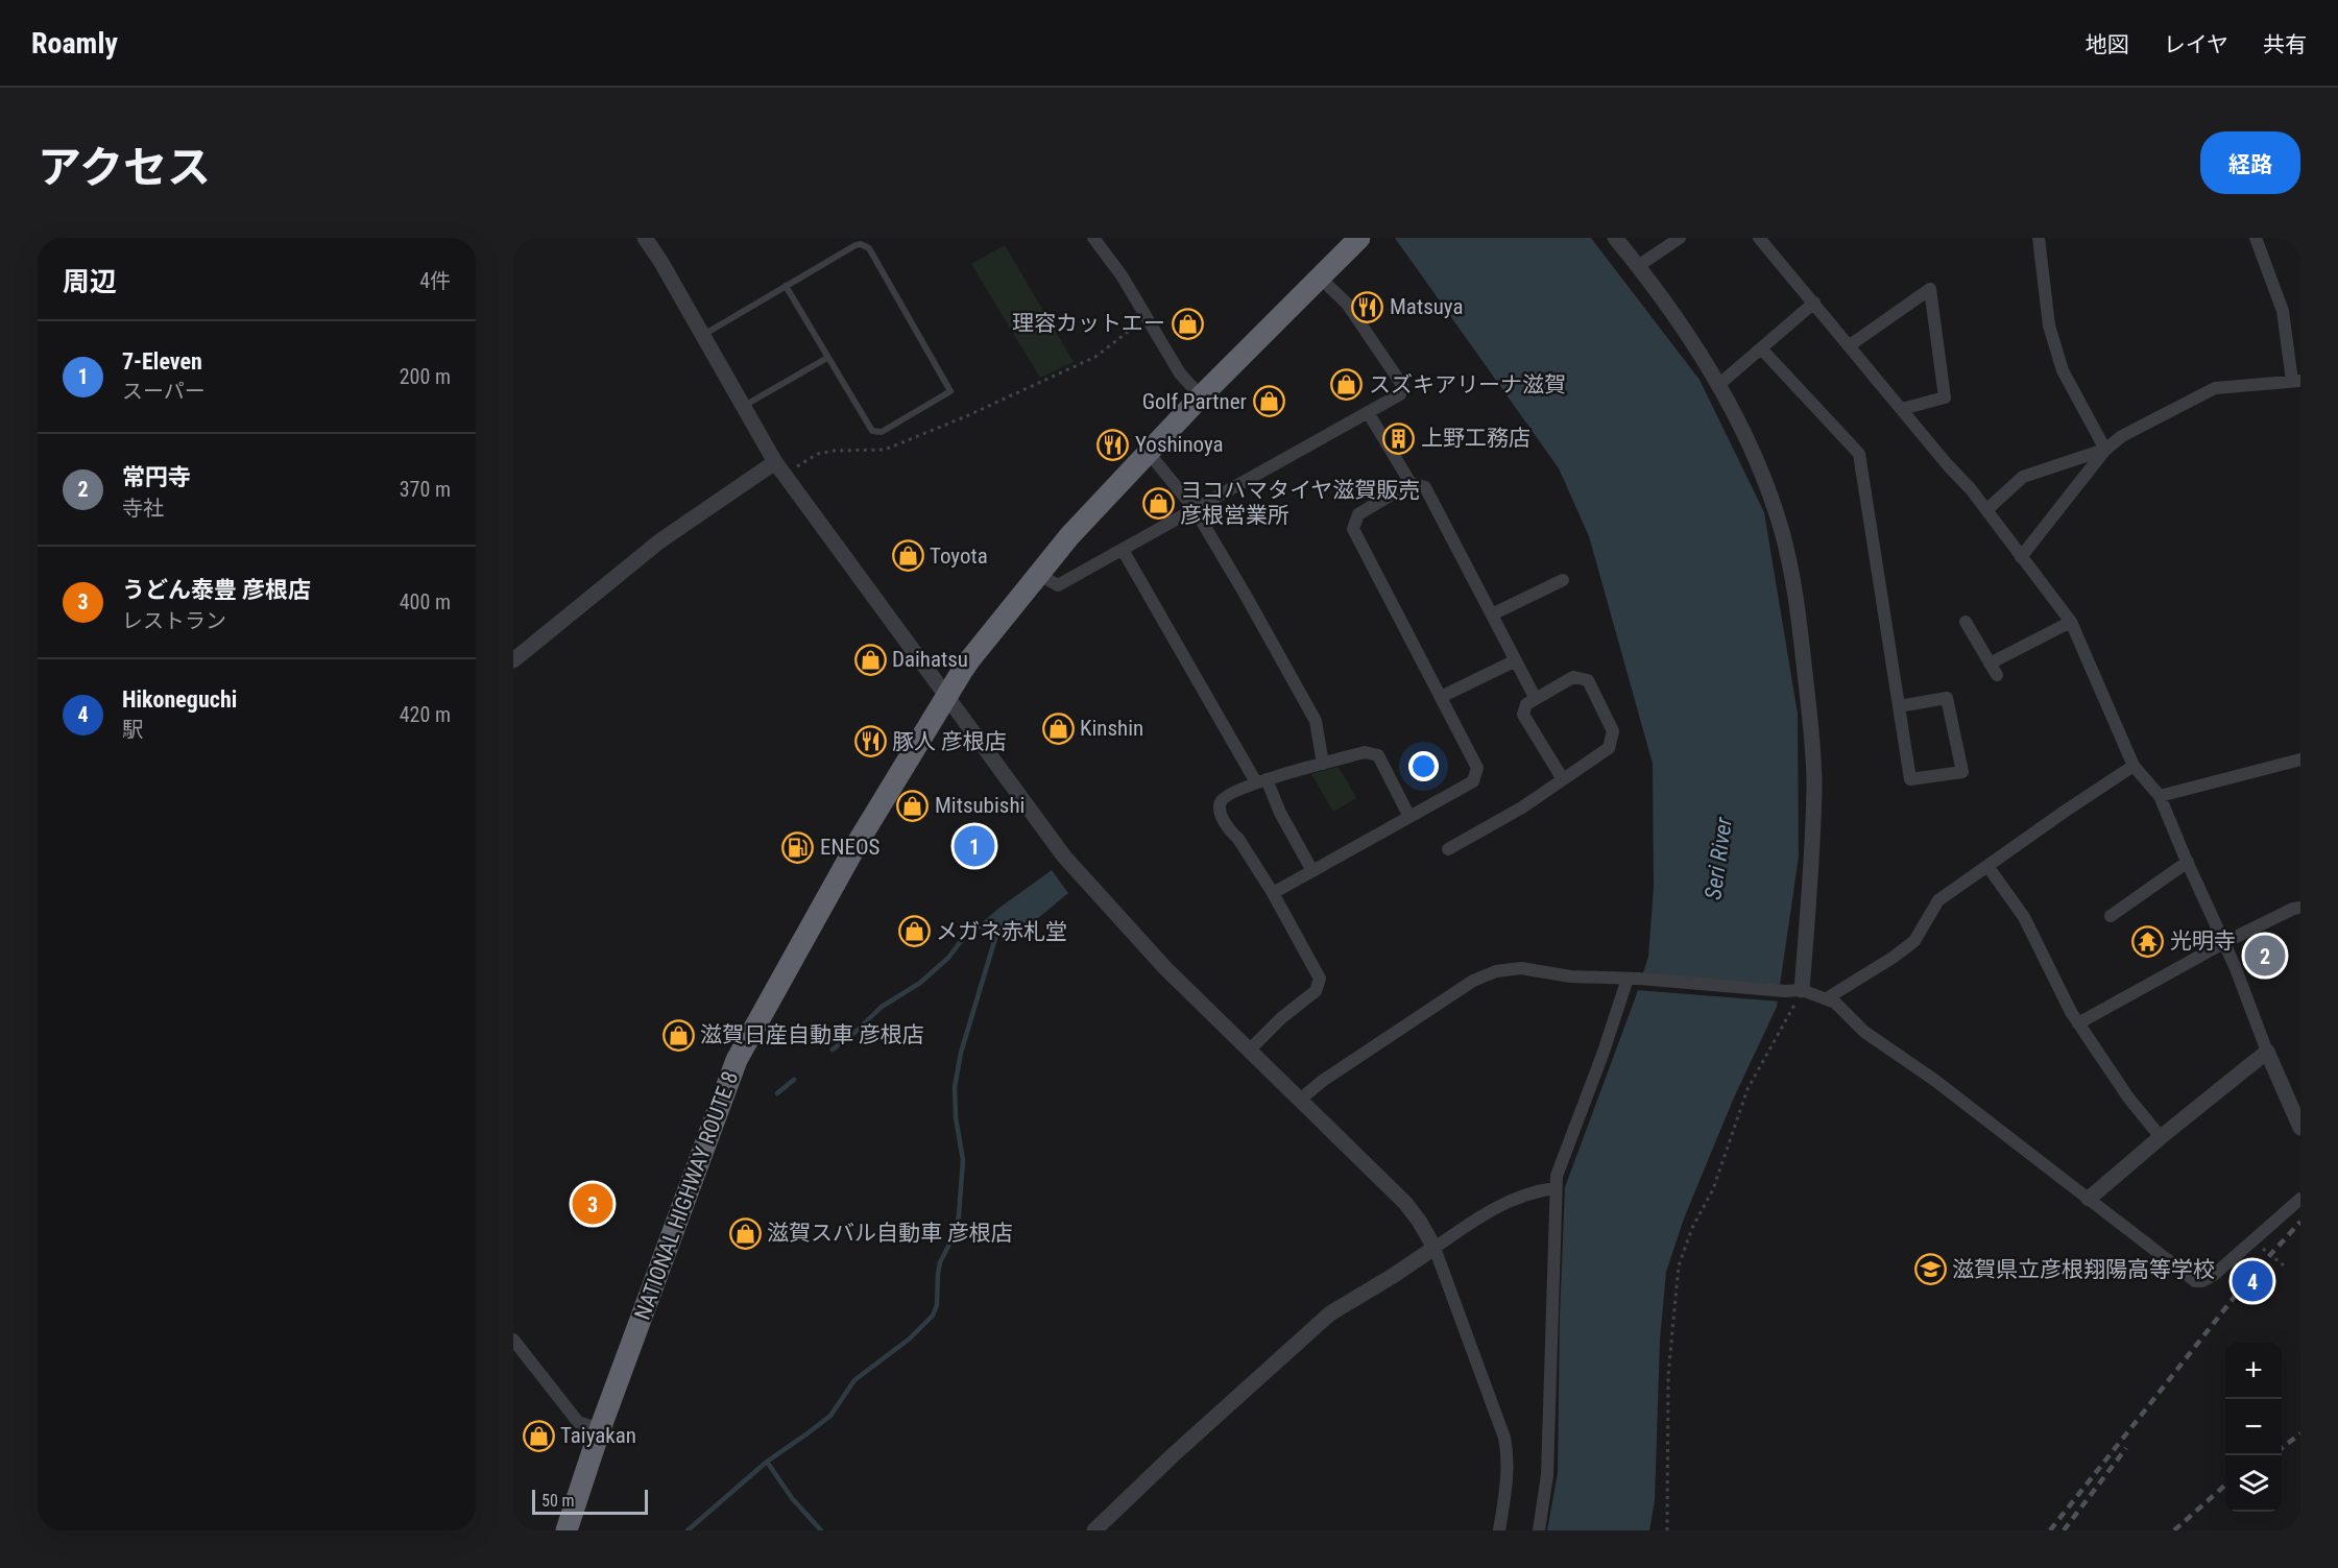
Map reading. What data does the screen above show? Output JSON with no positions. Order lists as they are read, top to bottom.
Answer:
{
  "streets": {
    "highway": ["NATIONAL HIGHWAY ROUTE 8"]
  },
  "water": ["Seri River"],
  "places": {
    "restaurant": ["Matsuya", "Yoshinoya", "豚人 彦根店"],
    "shop": [
      "理容カットエー",
      "スズキアリーナ滋賀",
      "Golf Partner",
      "ヨコハマタイヤ滋賀販売 彦根営業所",
      "Toyota",
      "Daihatsu",
      "Kinshin",
      "Mitsubishi",
      "メガネ赤札堂",
      "滋賀日産自動車 彦根店",
      "滋賀スバル自動車 彦根店",
      "Taiyakan"
    ],
    "building": ["上野工務店"],
    "fuel station": ["ENEOS"],
    "temple": ["光明寺"],
    "school or university": ["滋賀県立彦根翔陽高等学校"]
  },
  "scale_bar": "50 m",
  "page": {
    "header": "Roamly",
    "nav": ["地図", "レイヤ", "共有"],
    "title": "アクセス",
    "buttons": "経路",
    "heading": ["周辺", "4件"],
    "list": [
      {
        "mark": "1",
        "name": "7-Eleven",
        "note": "スーパー",
        "value": "200 m"
      },
      {
        "mark": "2",
        "name": "常円寺",
        "note": "寺社",
        "value": "370 m"
      },
      {
        "mark": "3",
        "name": "うどん泰豊 彦根店",
        "note": "レストラン",
        "value": "400 m"
      },
      {
        "mark": "4",
        "name": "Hikoneguchi",
        "note": "駅",
        "value": "420 m"
      }
    ],
    "pins": [
      "1",
      "2",
      "3",
      "4"
    ],
    "map_buttons": ["+", "−"],
    "scale": "50 m"
  }
}
